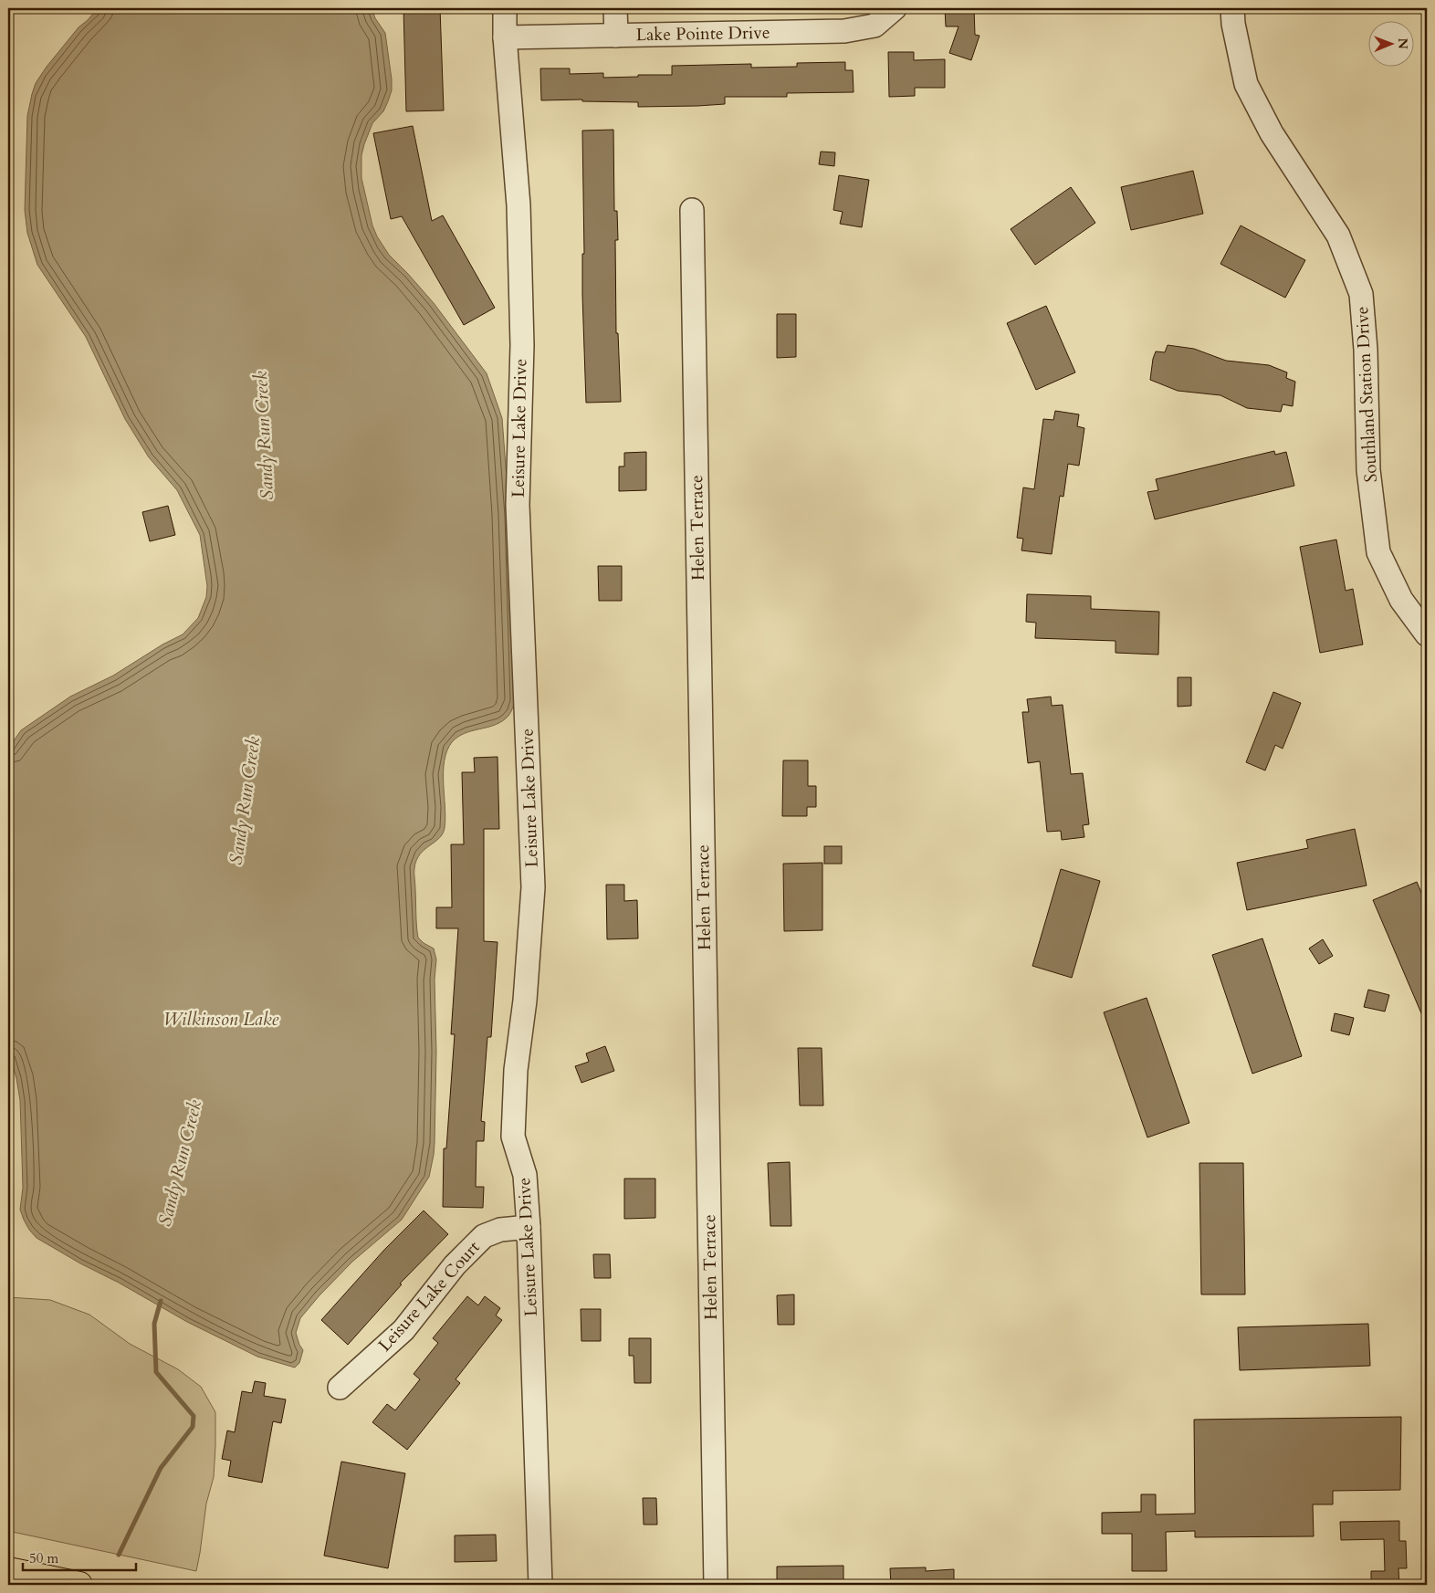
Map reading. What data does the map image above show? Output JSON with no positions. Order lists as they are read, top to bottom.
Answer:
{
  "streets": {
    "street": [
      "Lake Pointe Drive",
      "Southland Station Drive",
      "Leisure Lake Drive",
      "Helen Terrace",
      "Leisure Lake Court"
    ]
  },
  "crossings": [
    ["Lake Pointe Drive", "Leisure Lake Drive"],
    ["Leisure Lake Drive", "Leisure Lake Court"]
  ],
  "water": ["Sandy Run Creek", "Wilkinson Lake"],
  "scale_bar": "50 m",
  "north": "right"
}
